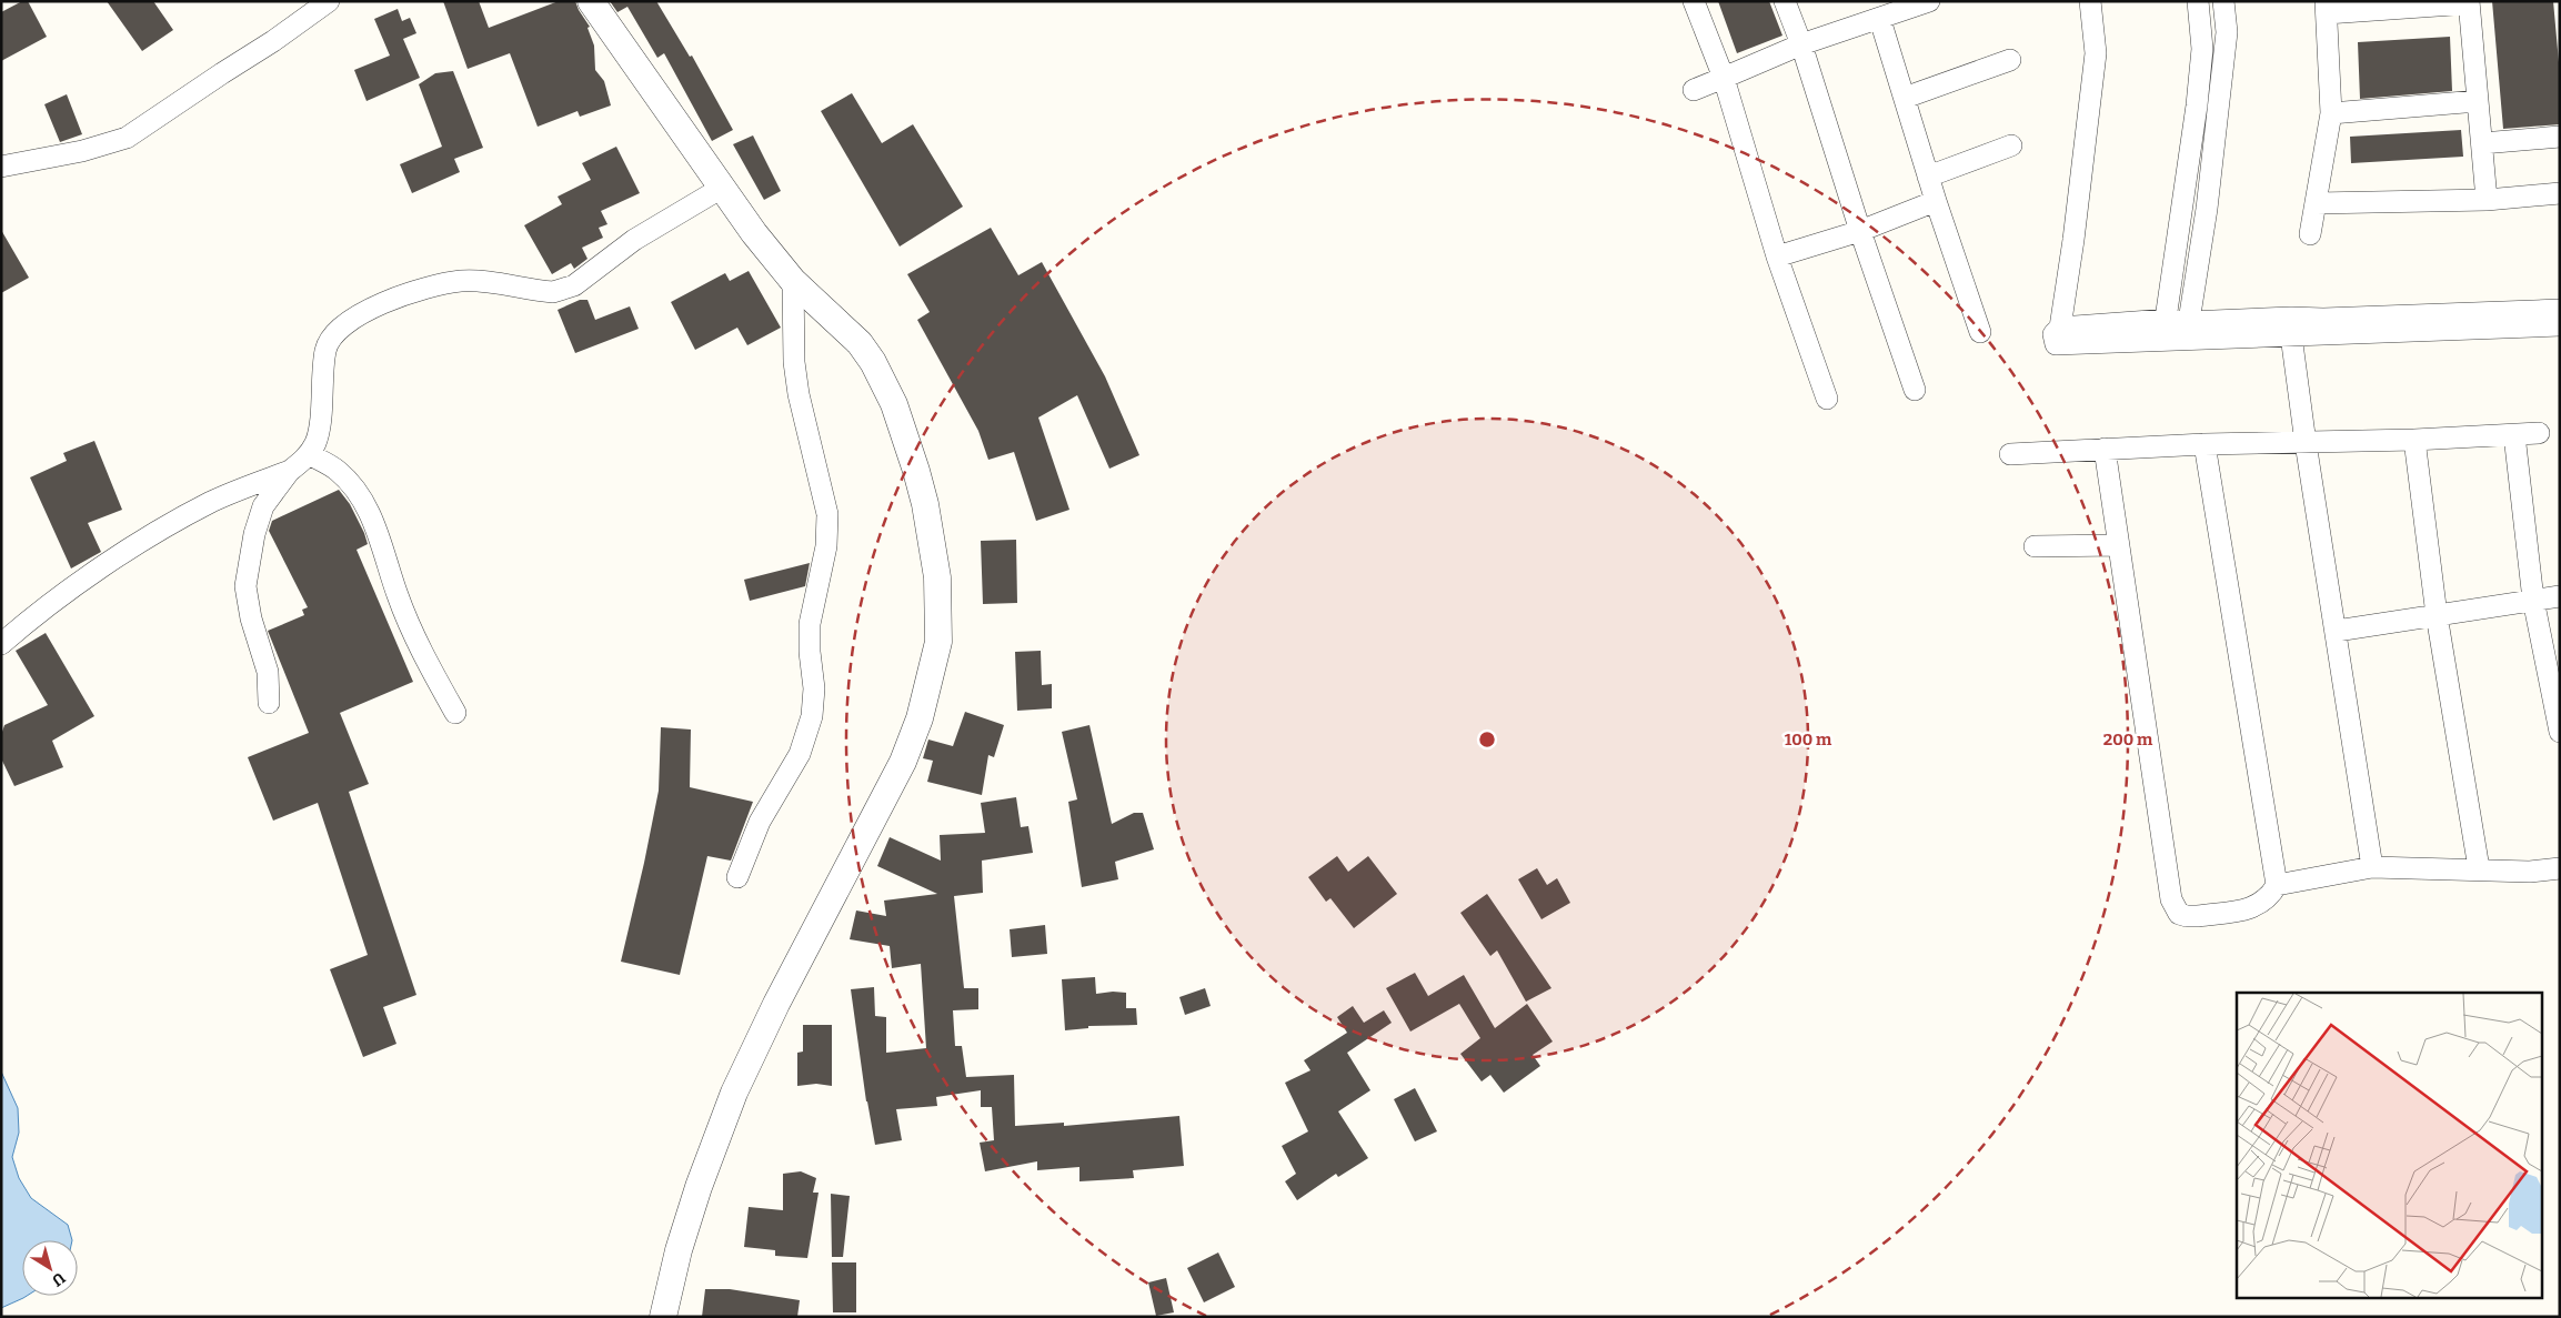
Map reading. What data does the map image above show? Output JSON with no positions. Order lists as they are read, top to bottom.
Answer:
{
  "north": "bottom right",
  "rings": ["100 m", "200 m"]
}
